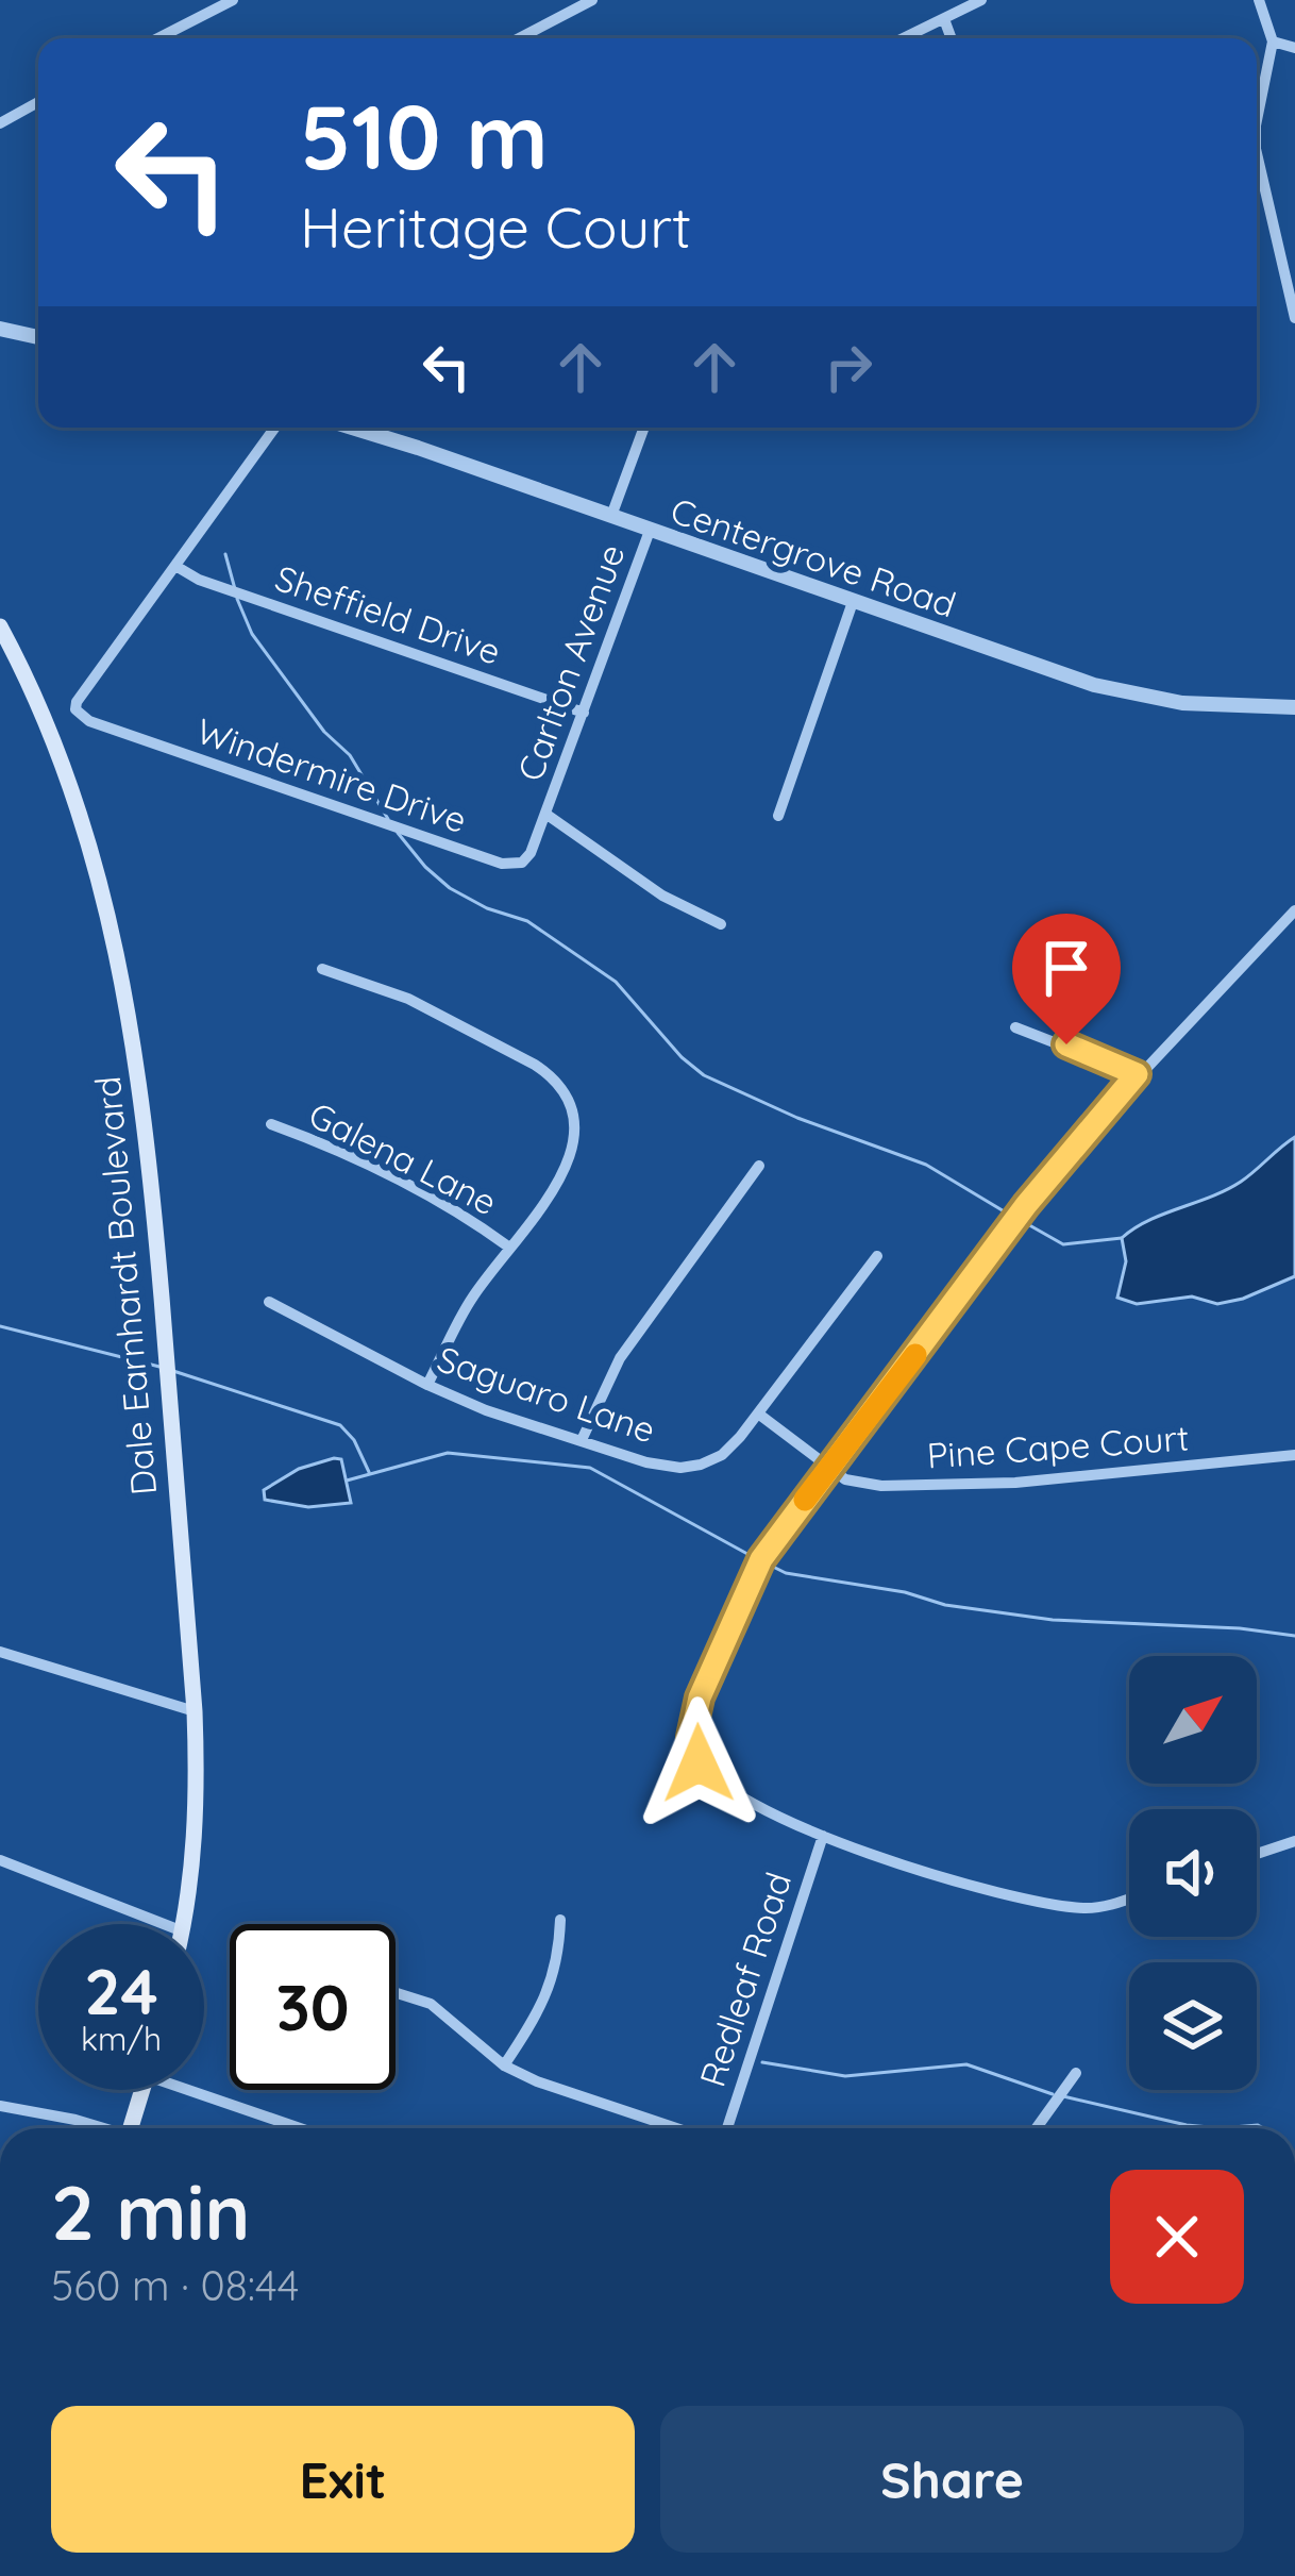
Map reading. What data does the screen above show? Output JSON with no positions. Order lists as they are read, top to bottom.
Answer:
{
  "streets": {
    "main road": ["Dale Earnhardt Boulevard"],
    "street": [
      "Centergrove Road",
      "Sheffield Drive",
      "Carlton Avenue",
      "Windermire Drive",
      "Galena Lane",
      "Saguaro Lane",
      "Pine Cape Court",
      "Redleaf Road"
    ]
  },
  "crossings": [
    ["Centergrove Road", "Carlton Avenue"],
    ["Sheffield Drive", "Carlton Avenue"],
    ["Sheffield Drive", "Windermire Drive"],
    ["Carlton Avenue", "Windermire Drive"]
  ],
  "north": "top right",
  "page": {
    "turn": ["510 m", "Heritage Court"],
    "speed": "24 km/h",
    "limit": "30",
    "heading": ["2 min", "560 m · 08:44"],
    "buttons": ["Exit", "Share"]
  }
}
